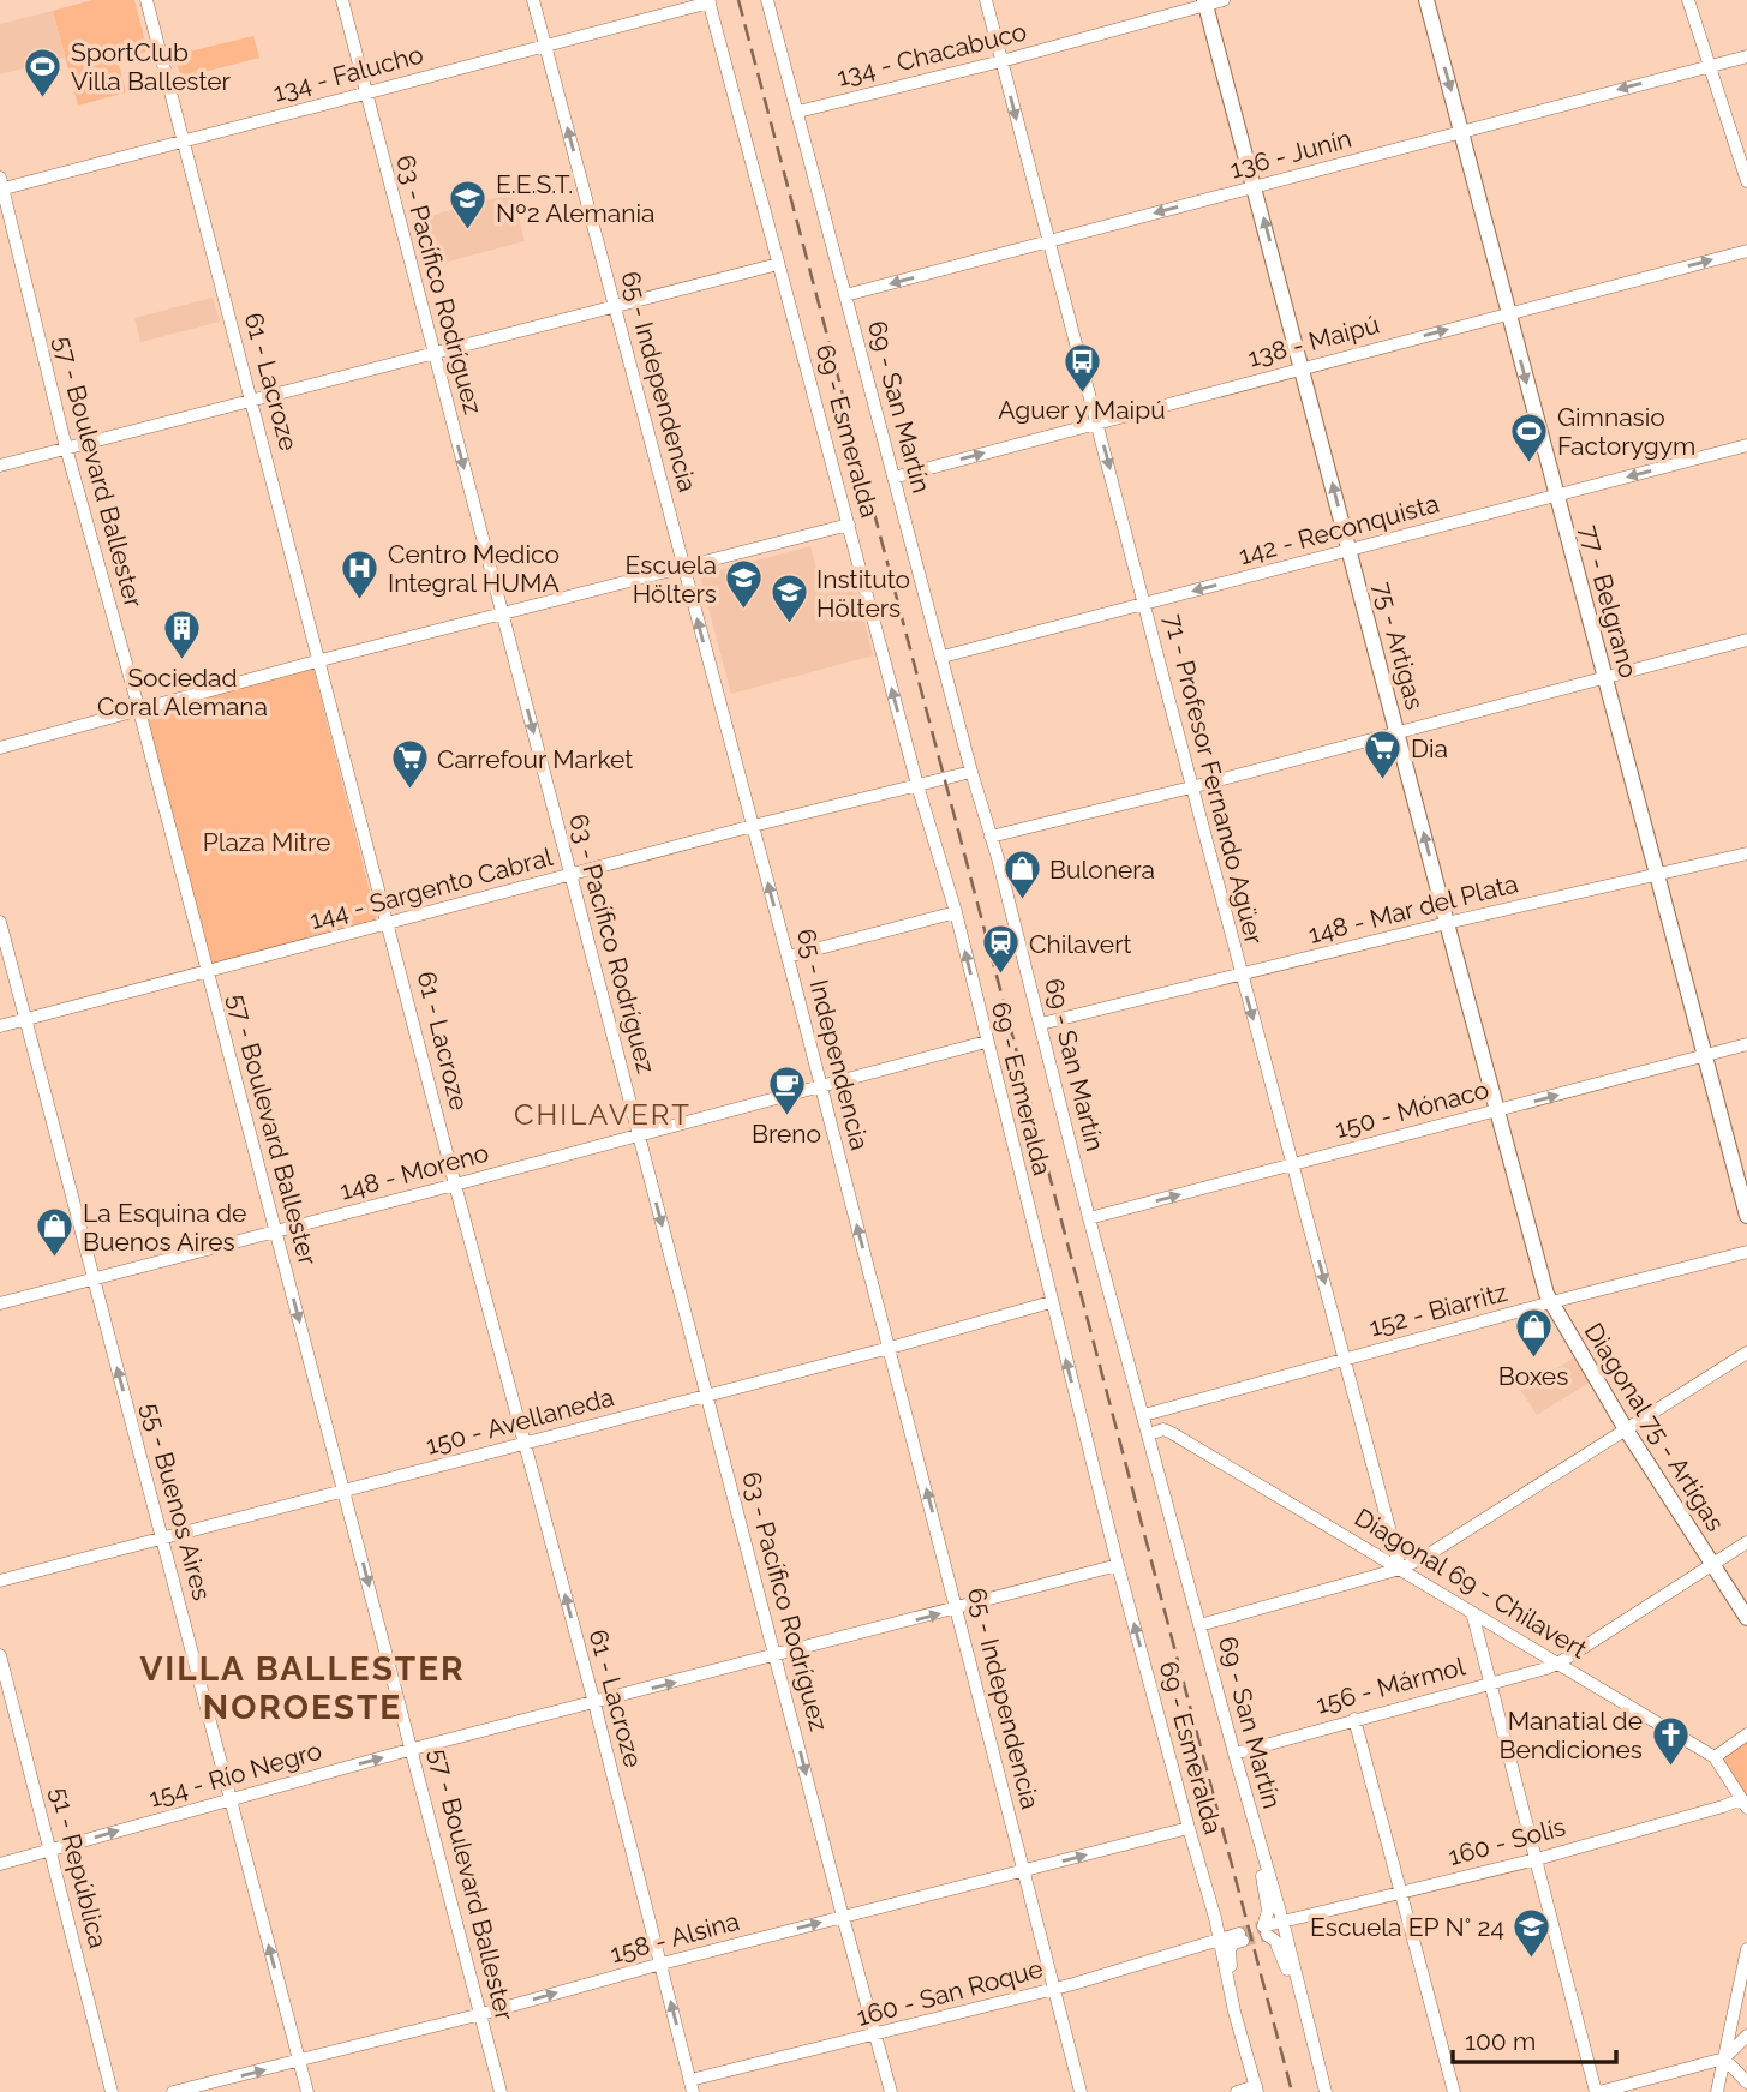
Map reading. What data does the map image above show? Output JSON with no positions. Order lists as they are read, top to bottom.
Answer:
{
  "streets": {
    "street": [
      "134 - Chacabuco",
      "134 - Falucho",
      "136 - Junín",
      "63 - Pacífico Rodríguez",
      "138 - Maipú",
      "61 - Lacroze",
      "65 - Independencia",
      "69 - San Martín",
      "69 - Esmeralda",
      "57 - Boulevard Ballester",
      "142 - Reconquista",
      "77 - Belgrano",
      "75 - Artigas",
      "71 - Profesor Fernando Agüer",
      "144 - Sargento Cabral",
      "148 - Mar del Plata",
      "150 - Mónaco",
      "148 - Moreno",
      "152 - Biarritz",
      "150 - Avellaneda",
      "Diagonal 75 - Artigas",
      "55 - Buenos Aires",
      "Diagonal 69 - Chilavert",
      "156 - Mármol",
      "154 - Río Negro",
      "160 - Solís",
      "51 - República",
      "158 - Alsina",
      "160 - San Roque"
    ]
  },
  "crossings": [
    ["134 - Chacabuco", "69 - San Martín"],
    ["134 - Chacabuco", "75 - Artigas"],
    ["134 - Chacabuco", "71 - Profesor Fernando Agüer"],
    ["134 - Falucho", "63 - Pacífico Rodríguez"],
    ["134 - Falucho", "61 - Lacroze"],
    ["134 - Falucho", "65 - Independencia"],
    ["134 - Falucho", "69 - Esmeralda"],
    ["134 - Falucho", "57 - Boulevard Ballester"],
    ["136 - Junín", "69 - San Martín"],
    ["136 - Junín", "77 - Belgrano"],
    ["136 - Junín", "75 - Artigas"],
    ["136 - Junín", "71 - Profesor Fernando Agüer"],
    ["63 - Pacífico Rodríguez", "144 - Sargento Cabral"],
    ["63 - Pacífico Rodríguez", "148 - Moreno"],
    ["63 - Pacífico Rodríguez", "150 - Avellaneda"],
    ["63 - Pacífico Rodríguez", "154 - Río Negro"],
    ["63 - Pacífico Rodríguez", "158 - Alsina"],
    ["63 - Pacífico Rodríguez", "160 - San Roque"],
    ["138 - Maipú", "69 - San Martín"],
    ["138 - Maipú", "77 - Belgrano"],
    ["138 - Maipú", "75 - Artigas"],
    ["138 - Maipú", "71 - Profesor Fernando Agüer"],
    ["61 - Lacroze", "144 - Sargento Cabral"],
    ["61 - Lacroze", "148 - Moreno"],
    ["61 - Lacroze", "150 - Avellaneda"],
    ["61 - Lacroze", "154 - Río Negro"],
    ["61 - Lacroze", "158 - Alsina"],
    ["61 - Lacroze", "160 - San Roque"],
    ["65 - Independencia", "144 - Sargento Cabral"],
    ["65 - Independencia", "148 - Moreno"],
    ["65 - Independencia", "150 - Avellaneda"],
    ["65 - Independencia", "154 - Río Negro"],
    ["65 - Independencia", "158 - Alsina"],
    ["65 - Independencia", "160 - San Roque"],
    ["69 - San Martín", "142 - Reconquista"],
    ["69 - San Martín", "144 - Sargento Cabral"],
    ["69 - San Martín", "148 - Mar del Plata"],
    ["69 - San Martín", "150 - Mónaco"],
    ["69 - San Martín", "152 - Biarritz"],
    ["69 - San Martín", "Diagonal 69 - Chilavert"],
    ["69 - San Martín", "156 - Mármol"],
    ["69 - San Martín", "160 - Solís"],
    ["69 - Esmeralda", "144 - Sargento Cabral"],
    ["69 - Esmeralda", "148 - Moreno"],
    ["69 - Esmeralda", "150 - Avellaneda"],
    ["69 - Esmeralda", "154 - Río Negro"],
    ["69 - Esmeralda", "158 - Alsina"],
    ["69 - Esmeralda", "160 - San Roque"],
    ["57 - Boulevard Ballester", "144 - Sargento Cabral"],
    ["57 - Boulevard Ballester", "148 - Moreno"],
    ["57 - Boulevard Ballester", "150 - Avellaneda"],
    ["57 - Boulevard Ballester", "154 - Río Negro"],
    ["57 - Boulevard Ballester", "158 - Alsina"],
    ["142 - Reconquista", "77 - Belgrano"],
    ["142 - Reconquista", "75 - Artigas"],
    ["142 - Reconquista", "71 - Profesor Fernando Agüer"],
    ["77 - Belgrano", "148 - Mar del Plata"],
    ["77 - Belgrano", "150 - Mónaco"],
    ["75 - Artigas", "148 - Mar del Plata"],
    ["75 - Artigas", "150 - Mónaco"],
    ["75 - Artigas", "152 - Biarritz"],
    ["75 - Artigas", "Diagonal 75 - Artigas"],
    ["71 - Profesor Fernando Agüer", "148 - Mar del Plata"],
    ["71 - Profesor Fernando Agüer", "150 - Mónaco"],
    ["71 - Profesor Fernando Agüer", "152 - Biarritz"],
    ["71 - Profesor Fernando Agüer", "Diagonal 69 - Chilavert"],
    ["144 - Sargento Cabral", "55 - Buenos Aires"],
    ["148 - Moreno", "55 - Buenos Aires"],
    ["152 - Biarritz", "Diagonal 75 - Artigas"],
    ["150 - Avellaneda", "55 - Buenos Aires"],
    ["Diagonal 75 - Artigas", "156 - Mármol"],
    ["55 - Buenos Aires", "154 - Río Negro"],
    ["55 - Buenos Aires", "158 - Alsina"],
    ["Diagonal 69 - Chilavert", "156 - Mármol"],
    ["Diagonal 69 - Chilavert", "160 - Solís"],
    ["154 - Río Negro", "51 - República"]
  ],
  "one_way": [
    "136 - Junín",
    "63 - Pacífico Rodríguez",
    "138 - Maipú",
    "65 - Independencia",
    "69 - Esmeralda",
    "142 - Reconquista",
    "75 - Artigas",
    "71 - Profesor Fernando Agüer",
    "150 - Mónaco",
    "55 - Buenos Aires",
    "154 - Río Negro",
    "158 - Alsina"
  ],
  "districts": ["CHILAVERT", "VILLA BALLESTER NOROESTE"],
  "parks": ["Plaza Mitre"],
  "places": {
    "sports": ["SportClub Villa Ballester", "Gimnasio Factorygym"],
    "school or university": [
      "E.E.S.T. Nº2 Alemania",
      "Escuela Hölters",
      "Instituto Hölters",
      "Escuela EP N° 24"
    ],
    "bus stop": ["Aguer y Maipú"],
    "hospital": ["Centro Medico Integral HUMA"],
    "building": ["Sociedad Coral Alemana"],
    "supermarket": ["Dia", "Carrefour Market"],
    "shop": ["Bulonera", "La Esquina de Buenos Aires", "Boxes"],
    "station": ["Chilavert"],
    "cafe": ["Breno"],
    "church": ["Manatial de Bendiciones"]
  },
  "scale_bar": "100 m"
}
